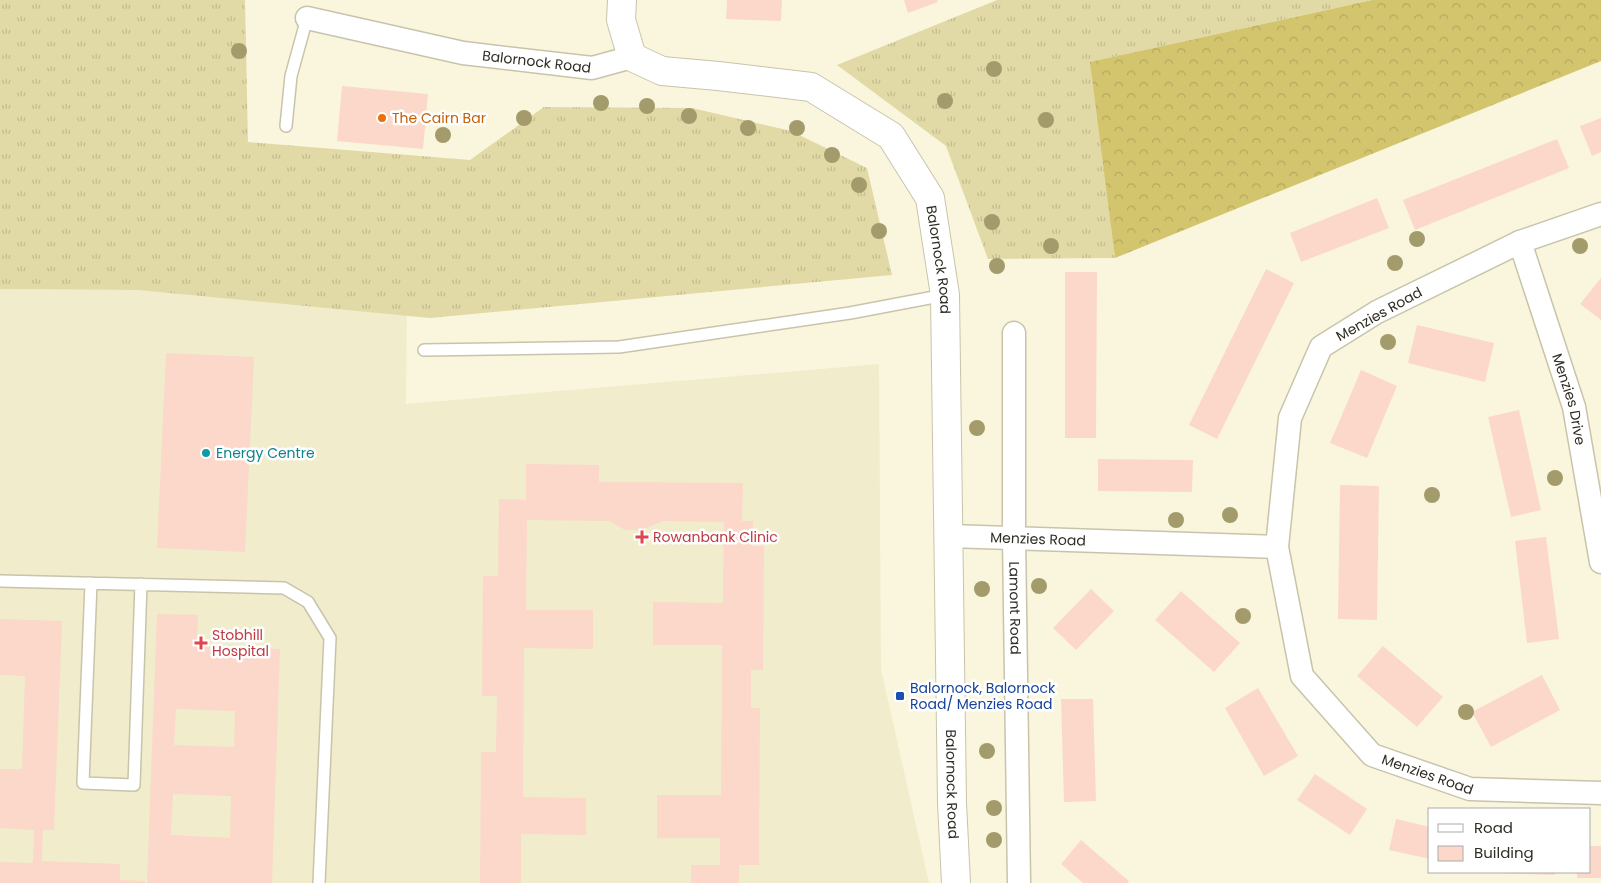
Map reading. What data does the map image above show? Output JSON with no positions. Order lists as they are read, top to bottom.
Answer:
{
  "streets": {
    "street": [
      "Balornock Road",
      "Menzies Road",
      "Menzies Drive",
      "Lamont Road"
    ]
  },
  "crossings": [
    ["Balornock Road", "Menzies Road"],
    ["Menzies Road", "Menzies Drive"],
    ["Menzies Road", "Lamont Road"]
  ],
  "places": {
    "other": ["The Cairn Bar", "Energy Centre"],
    "health": ["Rowanbank Clinic", "Stobhill Hospital"],
    "transit": ["Balornock, Balornock Road/ Menzies Road"]
  },
  "legend": ["Road", "Building"]
}
